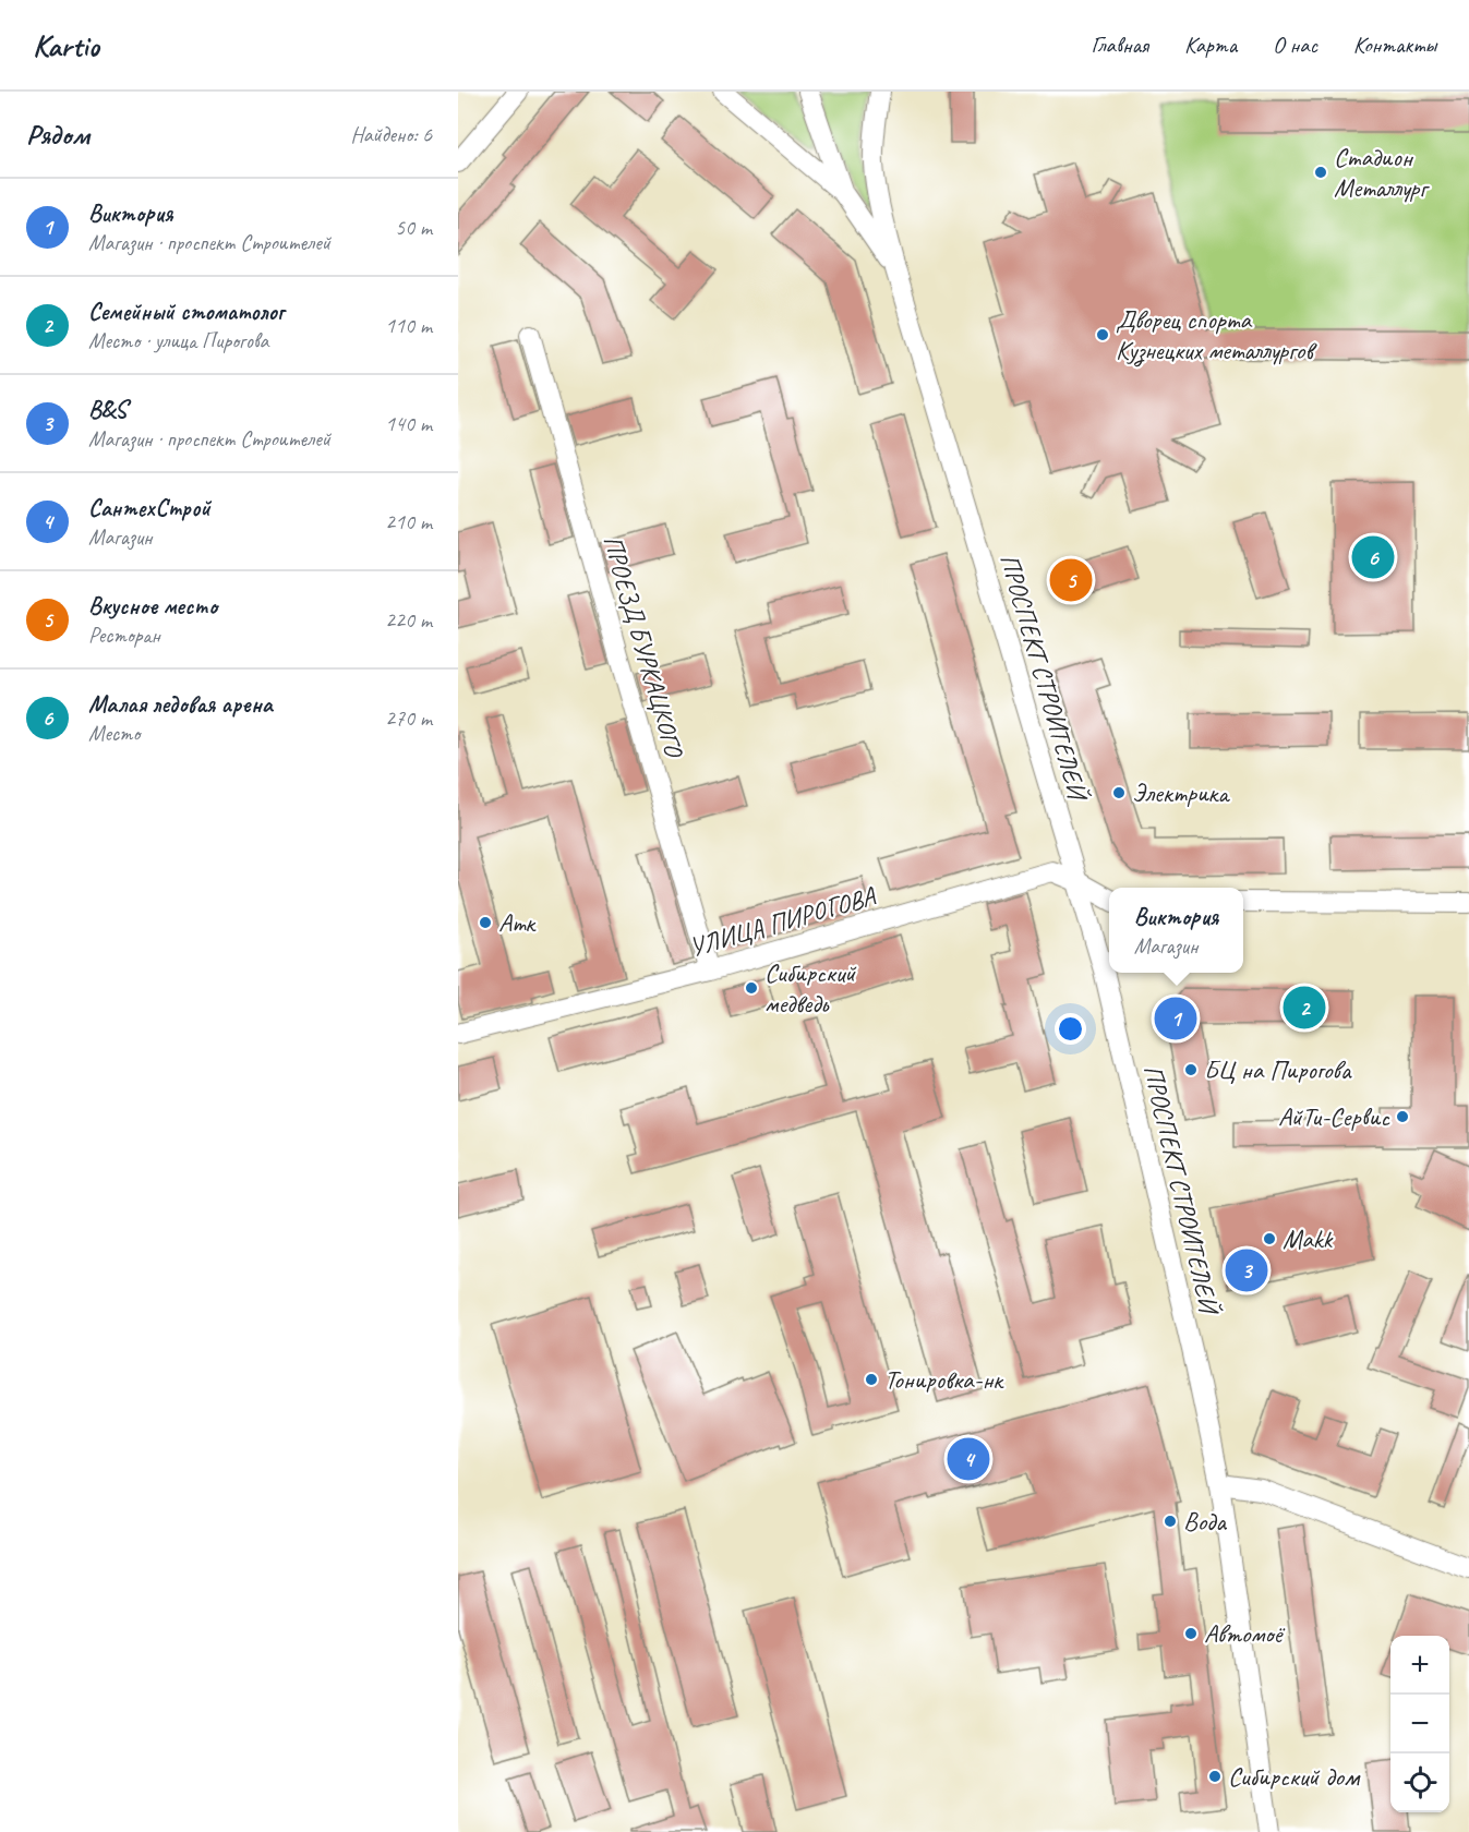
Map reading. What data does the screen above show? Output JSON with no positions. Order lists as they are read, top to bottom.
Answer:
{
  "streets": {
    "street": ["ПРОЕЗД БУРКАЦКОГО", "ПРОСПЕКТ СТРОИТЕЛЕЙ", "УЛИЦА ПИРОГОВА"]
  },
  "crossings": [
    ["ПРОЕЗД БУРКАЦКОГО", "УЛИЦА ПИРОГОВА"],
    ["ПРОСПЕКТ СТРОИТЕЛЕЙ", "УЛИЦА ПИРОГОВА"]
  ],
  "places": [
    "Стадион Металлург",
    "Дворец спорта Кузнецких металлургов",
    "Электрика",
    "Атк",
    "Сибирский медведь",
    "БЦ на Пирогова",
    "АйТи-Сервис",
    "Makk",
    "Тонировка-нк",
    "Вода",
    "Автомоё",
    "Сибирский дом"
  ],
  "page": {
    "header": "Kartio",
    "nav": [
      "Главная",
      "Карта",
      "О нас",
      "Контакты"
    ],
    "heading": ["Рядом", "Найдено: 6"],
    "list": [
      {
        "mark": "1",
        "name": "Виктория",
        "note": "Магазин · проспект Строителей",
        "value": "50 m"
      },
      {
        "mark": "2",
        "name": "Семейный стоматолог",
        "note": "Место · улица Пирогова",
        "value": "110 m"
      },
      {
        "mark": "3",
        "name": "B&S",
        "note": "Магазин · проспект Строителей",
        "value": "140 m"
      },
      {
        "mark": "4",
        "name": "СантехСтрой",
        "note": "Магазин",
        "value": "210 m"
      },
      {
        "mark": "5",
        "name": "Вкусное место",
        "note": "Ресторан",
        "value": "220 m"
      },
      {
        "mark": "6",
        "name": "Малая ледовая арена",
        "note": "Место",
        "value": "270 m"
      }
    ],
    "pins": [
      "6",
      "5",
      "2",
      "1",
      "3",
      "4"
    ],
    "popup": ["Виктория", "Магазин"],
    "map_buttons": ["+", "−"]
  }
}
